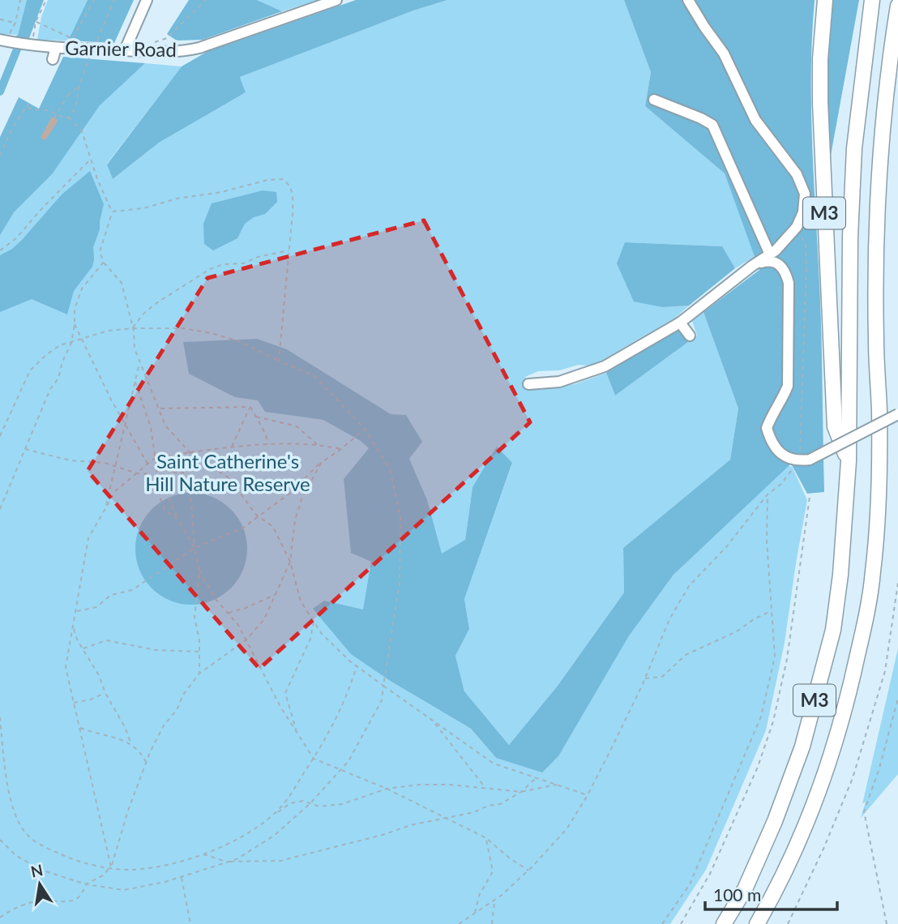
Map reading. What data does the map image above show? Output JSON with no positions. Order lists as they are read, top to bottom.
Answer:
{
  "streets": {
    "highway": ["M3"],
    "street": ["Garnier Road"]
  },
  "parks": ["Saint Catherine's Hill Nature Reserve"],
  "scale_bar": "100 m",
  "north": "top"
}
